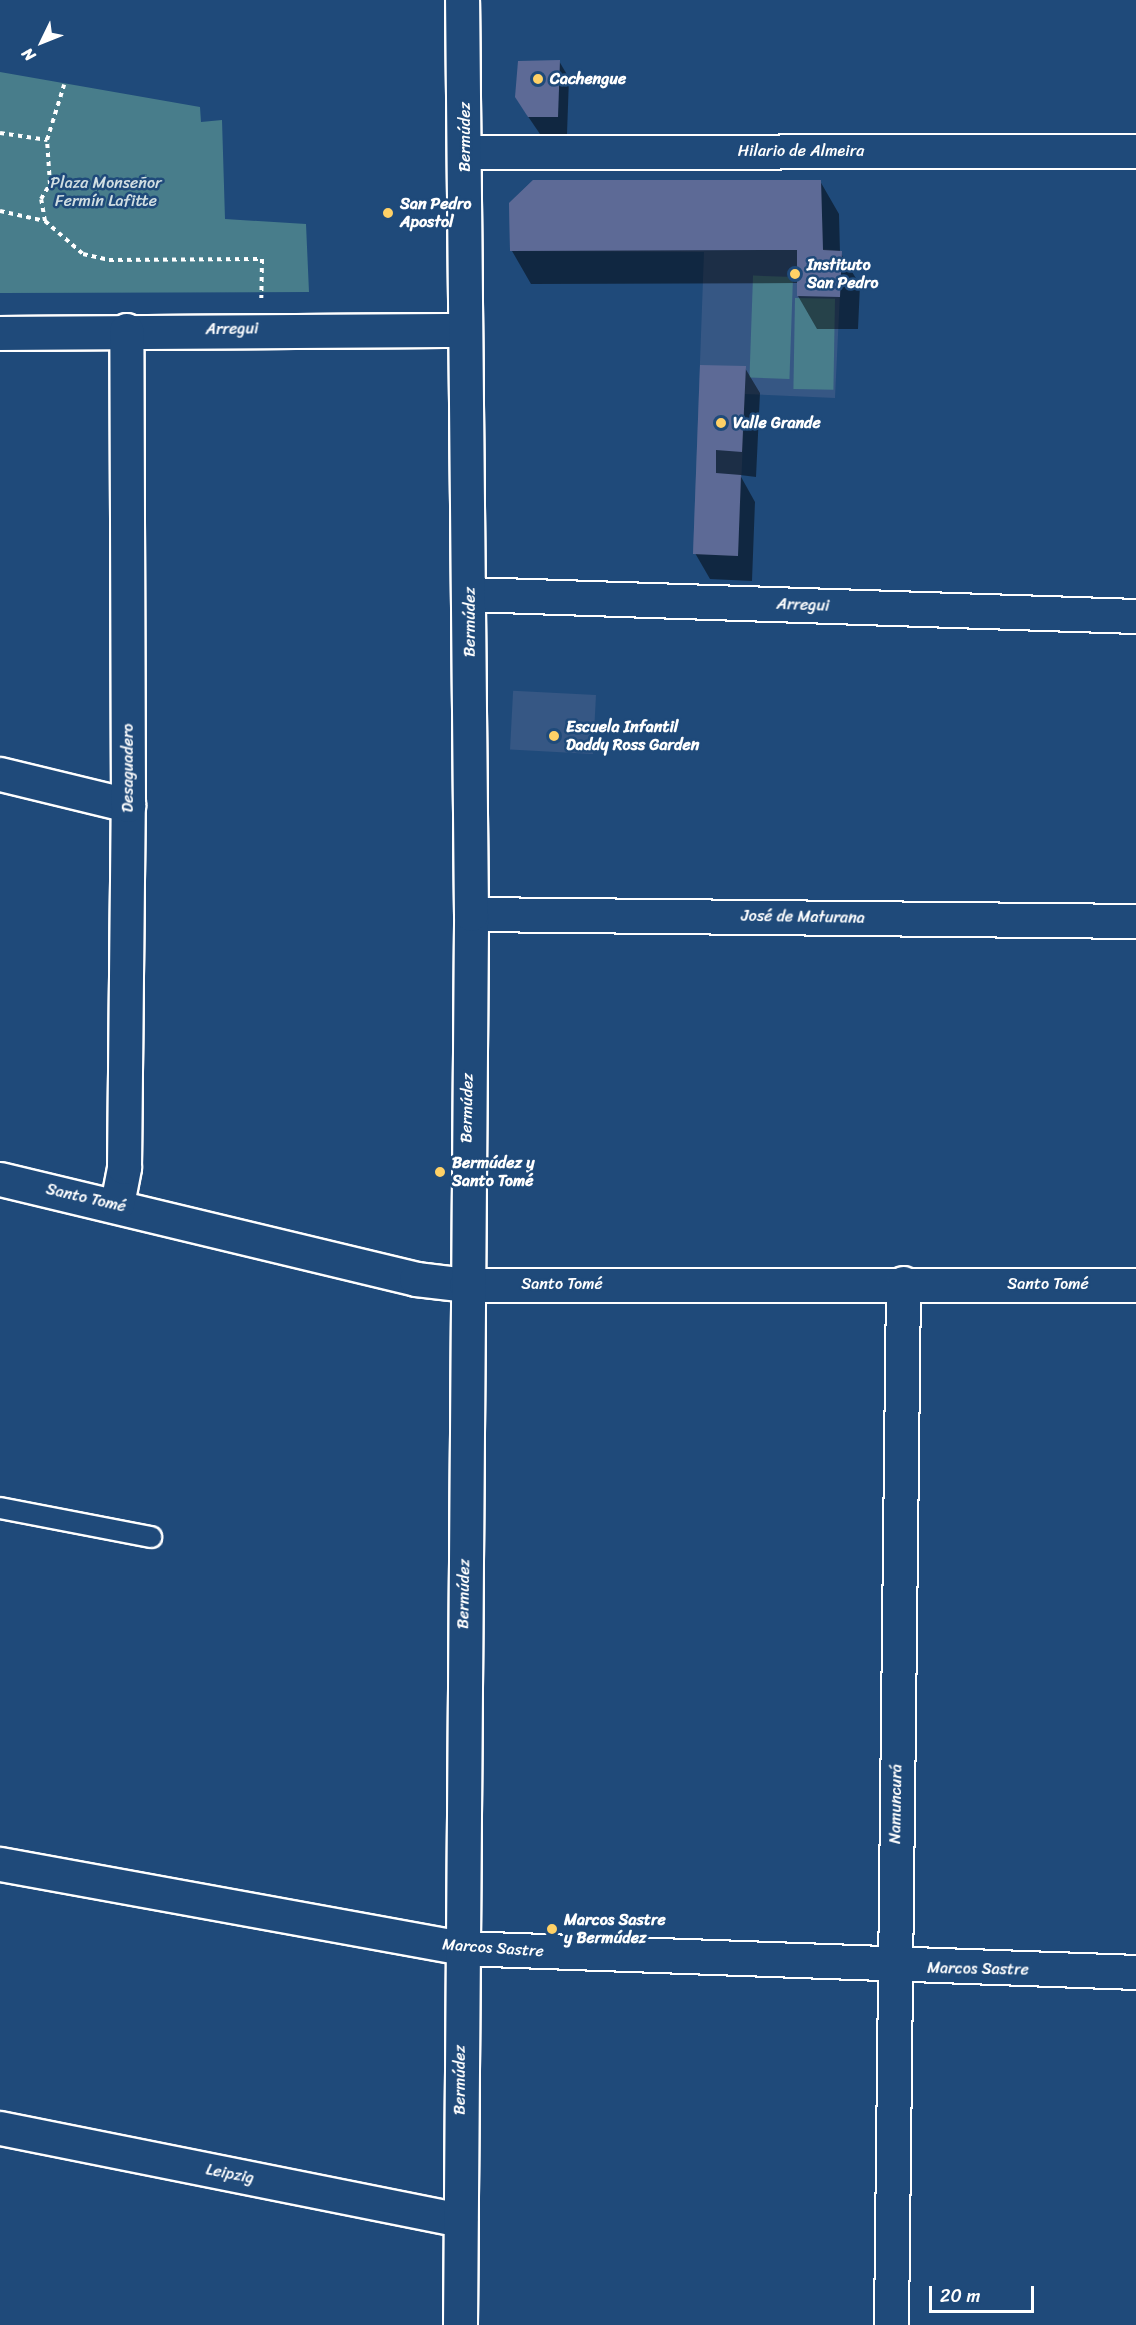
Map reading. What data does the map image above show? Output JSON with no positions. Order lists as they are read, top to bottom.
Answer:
{
  "streets": {
    "street": [
      "Bermúdez",
      "Hilario de Almeira",
      "Arregui",
      "Desaguadero",
      "José de Maturana",
      "Santo Tomé",
      "Namuncurá",
      "Marcos Sastre",
      "Leipzig"
    ]
  },
  "crossings": [
    ["Bermúdez", "Hilario de Almeira"],
    ["Bermúdez", "Arregui"],
    ["Bermúdez", "José de Maturana"],
    ["Bermúdez", "Santo Tomé"],
    ["Bermúdez", "Marcos Sastre"],
    ["Bermúdez", "Leipzig"],
    ["Arregui", "Desaguadero"],
    ["Desaguadero", "Santo Tomé"],
    ["Santo Tomé", "Namuncurá"],
    ["Namuncurá", "Marcos Sastre"]
  ],
  "parks": ["Plaza Monseñor Fermín Lafitte"],
  "places": [
    "Cachengue",
    "San Pedro Apostol",
    "Instituto San Pedro",
    "Valle Grande",
    "Escuela Infantil Daddy Ross Garden",
    "Bermúdez y Santo Tomé",
    "Marcos Sastre y Bermúdez"
  ],
  "scale_bar": "20 m",
  "north": "bottom left"
}
